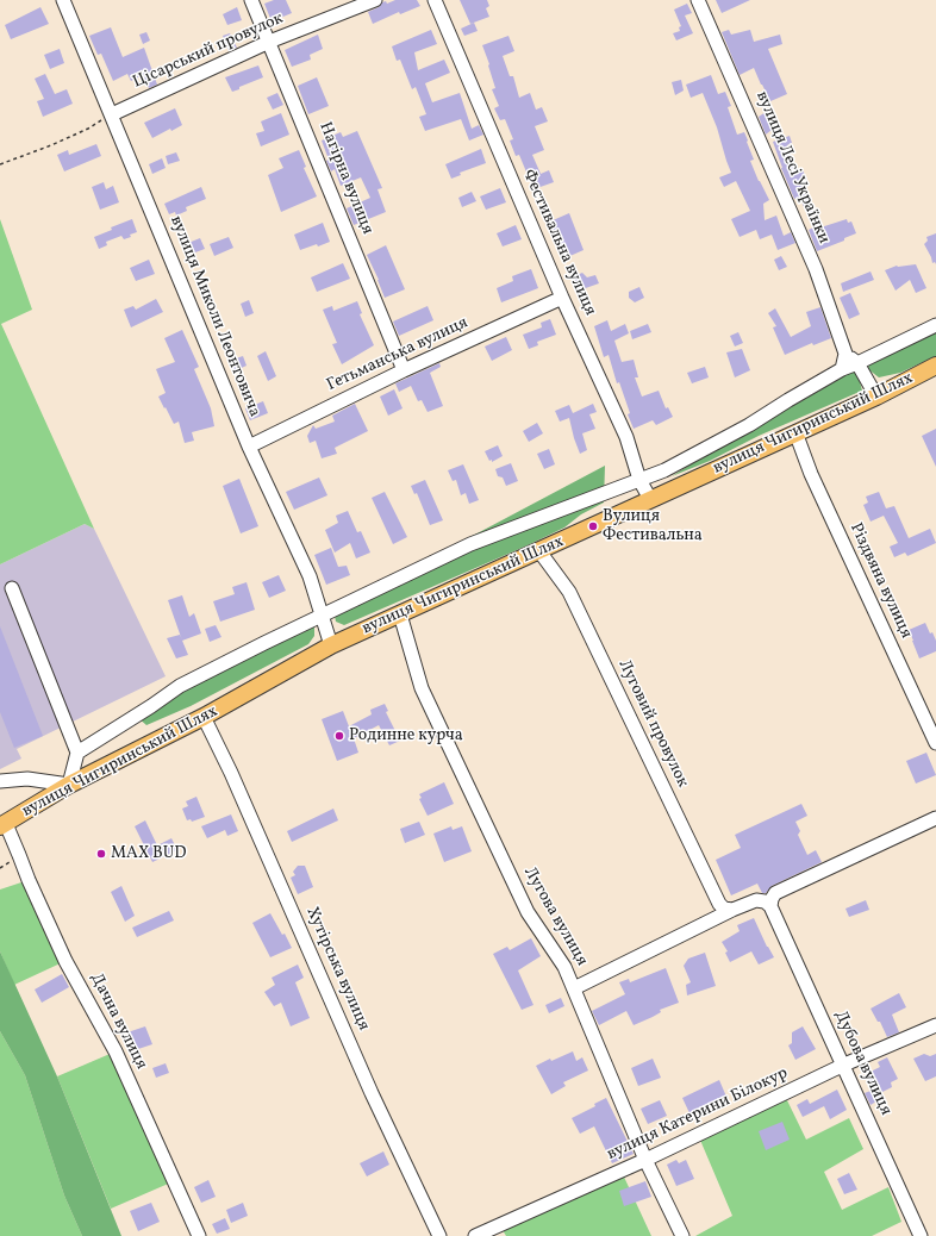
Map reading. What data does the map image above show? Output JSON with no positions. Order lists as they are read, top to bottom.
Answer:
{
  "streets": {
    "main road": ["вулиця Чигиринський Шлях"],
    "street": [
      "Цісарський провулок",
      "вулиця Лесі Українки",
      "Нагірна вулиця",
      "Фестивальна вулиця",
      "вулиця Миколи Леонтовича",
      "Гетьманська вулиця",
      "Різдвяна вулиця",
      "Луговий провулок",
      "Лугова вулиця",
      "Хутірська вулиця",
      "Дачна вулиця",
      "Дубова вулиця",
      "вулиця Катерини Білокур"
    ]
  },
  "crossings": [
    ["Цісарський провулок", "Нагірна вулиця"],
    ["Цісарський провулок", "вулиця Миколи Леонтовича"],
    ["Нагірна вулиця", "Гетьманська вулиця"],
    ["Фестивальна вулиця", "Гетьманська вулиця"],
    ["Фестивальна вулиця", "вулиця Чигиринський Шлях"],
    ["вулиця Миколи Леонтовича", "Гетьманська вулиця"],
    ["вулиця Миколи Леонтовича", "вулиця Чигиринський Шлях"],
    ["вулиця Чигиринський Шлях", "Різдвяна вулиця"],
    ["вулиця Чигиринський Шлях", "Луговий провулок"],
    ["вулиця Чигиринський Шлях", "Лугова вулиця"],
    ["вулиця Чигиринський Шлях", "Хутірська вулиця"],
    ["вулиця Чигиринський Шлях", "Дачна вулиця"],
    ["Лугова вулиця", "вулиця Катерини Білокур"],
    ["Дубова вулиця", "вулиця Катерини Білокур"]
  ],
  "places": ["Вулиця Фестивальна", "Родинне курча", "MAX BUD"]
}
